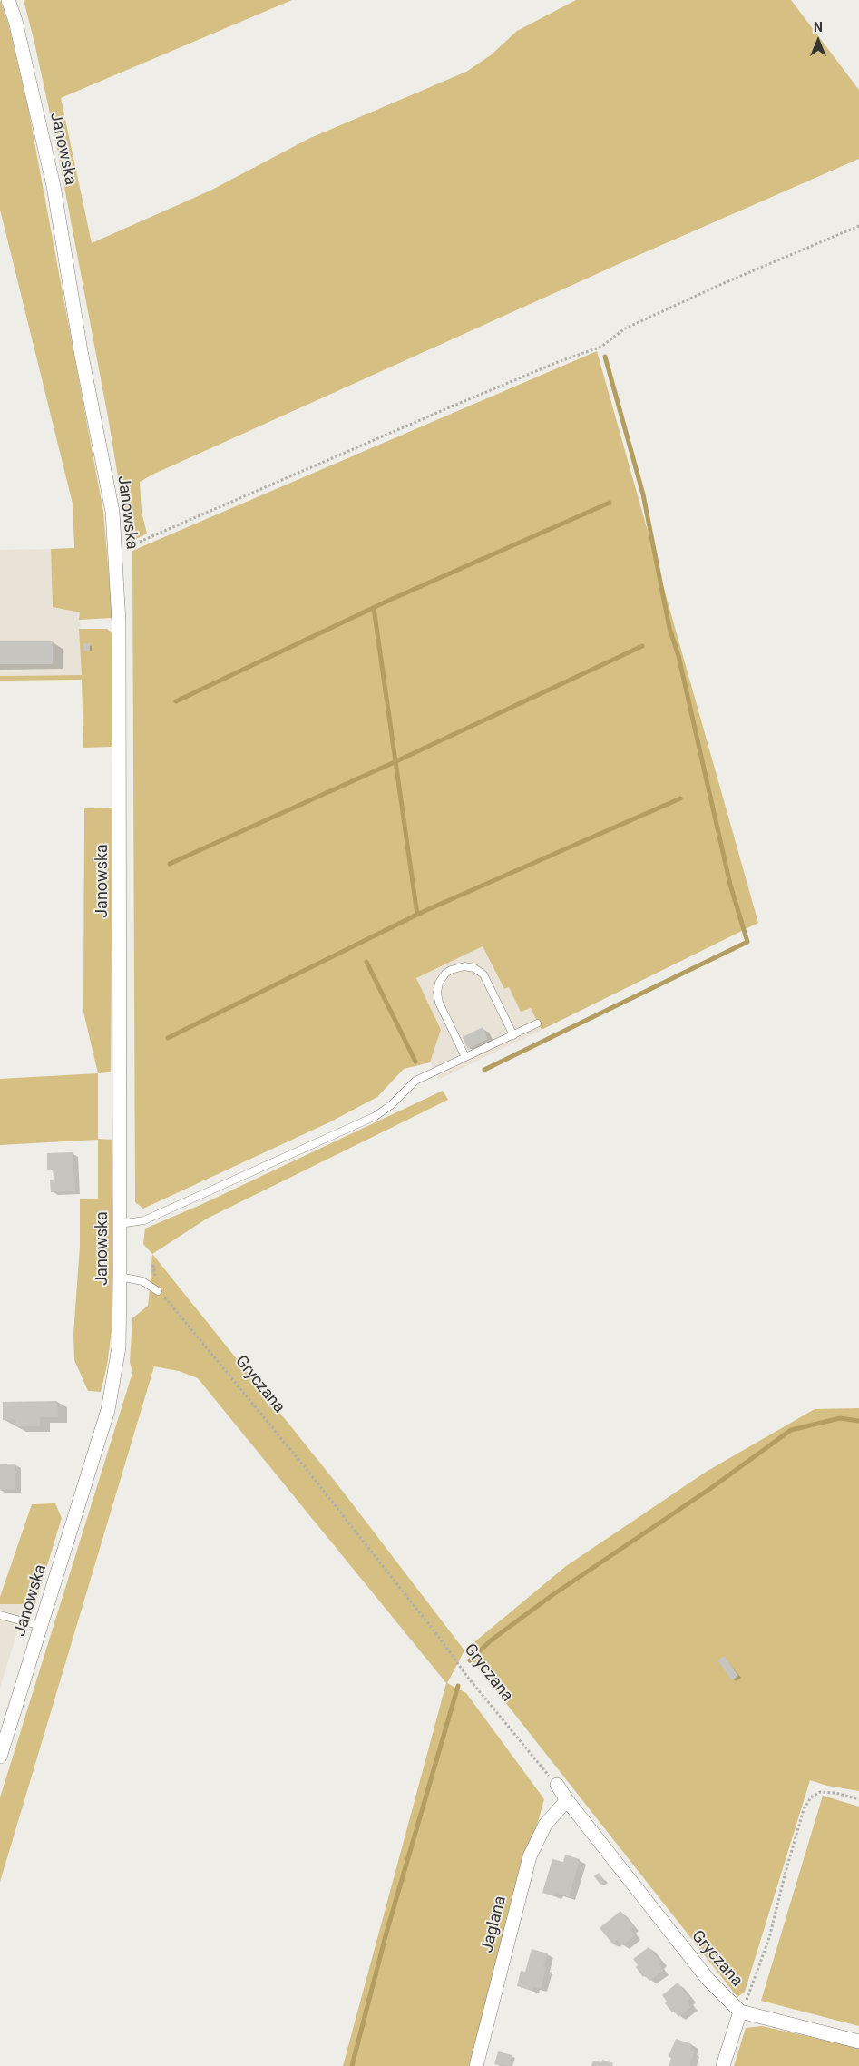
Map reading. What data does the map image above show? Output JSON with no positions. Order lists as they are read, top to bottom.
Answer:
{
  "streets": {
    "street": ["Janowska", "Gryczana", "Jaglana"]
  },
  "crossings": [
    ["Gryczana", "Jaglana"]
  ],
  "north": "top"
}
